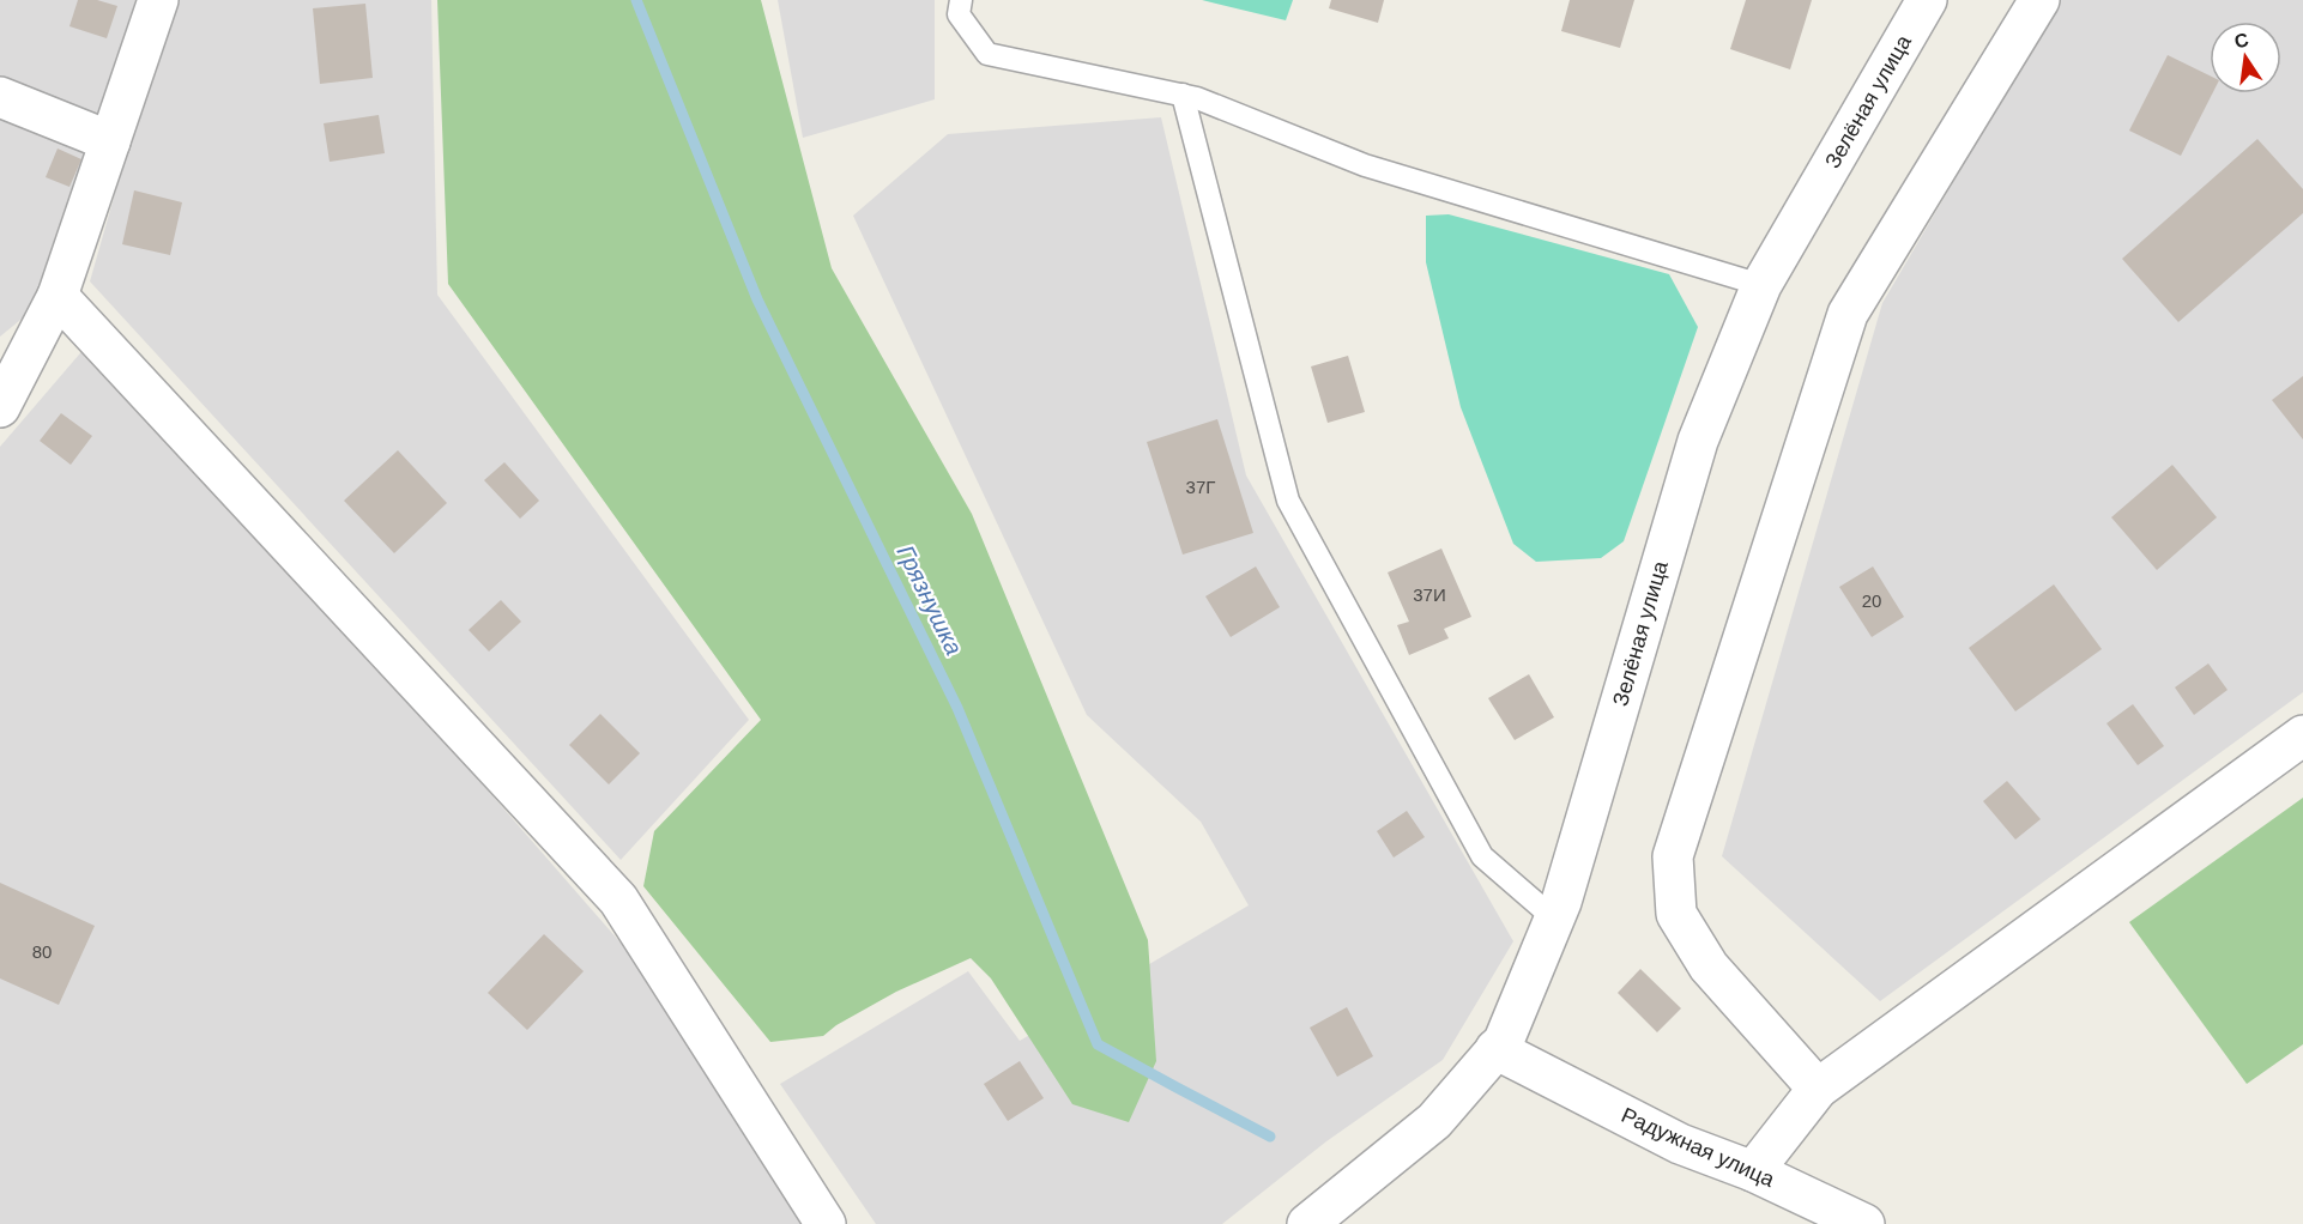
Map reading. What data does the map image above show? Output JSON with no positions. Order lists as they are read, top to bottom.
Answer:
{
  "streets": {
    "street": ["Зелёная улица", "Радужная улица"]
  },
  "crossings": [
    ["Зелёная улица", "Радужная улица"]
  ],
  "water": ["Грязнушка"],
  "house_numbers": [
    "37Г",
    "37И",
    "20",
    "80"
  ],
  "north": "top"
}
